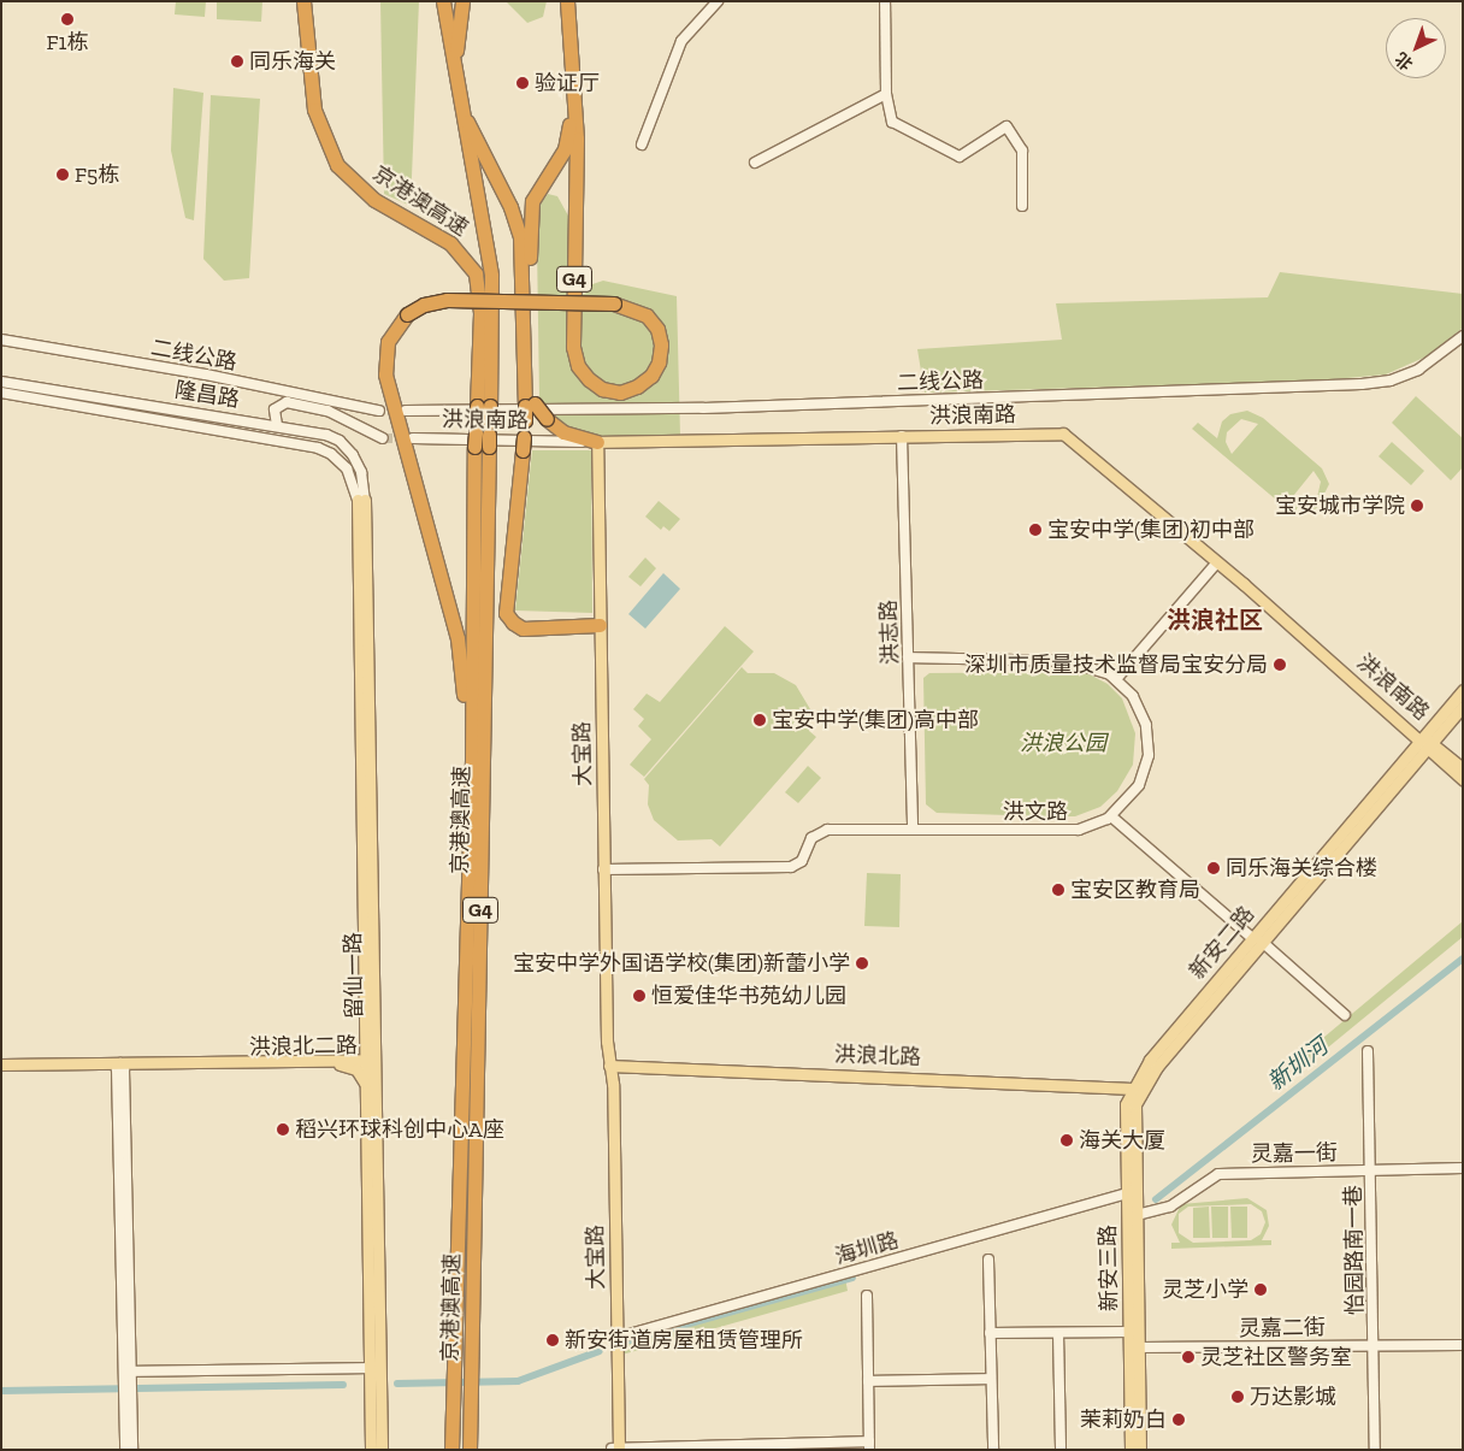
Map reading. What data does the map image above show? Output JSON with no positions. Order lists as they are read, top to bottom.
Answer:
{
  "streets": {
    "highway": ["京港澳高速", "G4"],
    "main road": [
      "洪浪南路",
      "大宝路",
      "新安二路",
      "留仙一路",
      "洪浪北二路",
      "洪浪北路",
      "新安三路"
    ],
    "street": [
      "二线公路",
      "隆昌路",
      "洪志路",
      "洪文路",
      "灵嘉一街",
      "海圳路",
      "怡园路南一巷",
      "灵嘉二街"
    ]
  },
  "crossings": [
    ["京港澳高速", "G4"],
    ["隆昌路", "留仙一路"],
    ["洪浪南路", "洪志路"],
    ["洪浪南路", "大宝路"],
    ["洪浪南路", "新安二路"],
    ["洪志路", "洪文路"],
    ["大宝路", "洪文路"],
    ["大宝路", "洪浪北路"],
    ["大宝路", "海圳路"],
    ["新安二路", "洪浪北路"],
    ["新安二路", "新安三路"],
    ["留仙一路", "洪浪北二路"],
    ["洪浪北路", "新安三路"],
    ["灵嘉一街", "怡园路南一巷"],
    ["灵嘉一街", "新安三路"],
    ["海圳路", "新安三路"],
    ["怡园路南一巷", "灵嘉二街"],
    ["新安三路", "灵嘉二街"]
  ],
  "districts": ["洪浪社区"],
  "water": ["新圳河"],
  "parks": ["洪浪公园"],
  "places": [
    "F1栋",
    "同乐海关",
    "验证厅",
    "F5栋",
    "宝安城市学院",
    "宝安中学(集团)初中部",
    "深圳市质量技术监督局宝安分局",
    "宝安中学(集团)高中部",
    "同乐海关综合楼",
    "宝安区教育局",
    "宝安中学外国语学校(集团)新蕾小学",
    "恒爱佳华书苑幼儿园",
    "稻兴环球科创中心A座",
    "海关大厦",
    "灵芝小学",
    "新安街道房屋租赁管理所",
    "灵芝社区警务室",
    "万达影城",
    "茉莉奶白"
  ],
  "north": "bottom left"
}
